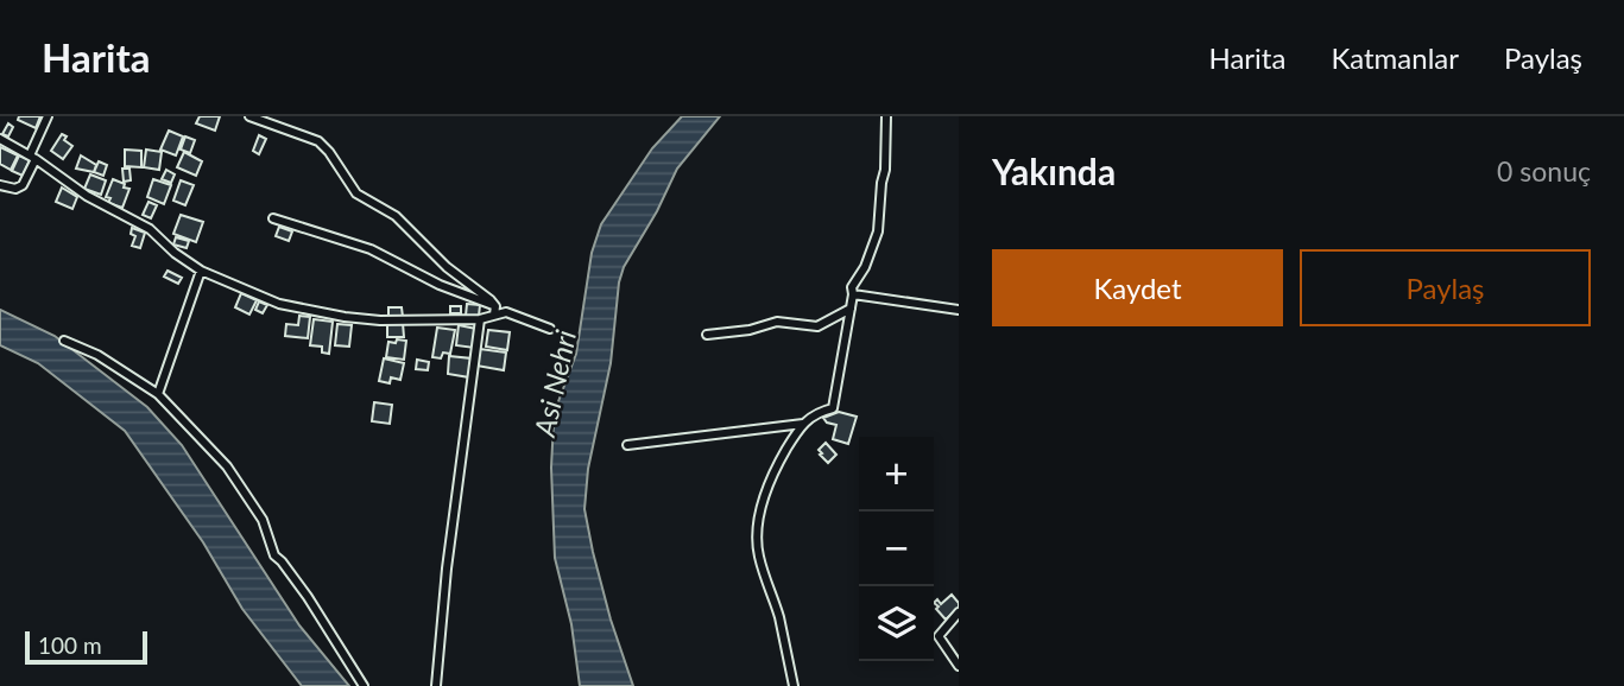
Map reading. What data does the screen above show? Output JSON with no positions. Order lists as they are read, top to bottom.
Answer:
{
  "water": ["Asi Nehri"],
  "scale_bar": "100 m",
  "page": {
    "header": "Harita",
    "nav": ["Harita", "Katmanlar", "Paylaş"],
    "heading": ["Yakında", "0 sonuç"],
    "buttons": ["Kaydet", "Paylaş"],
    "map_buttons": ["+", "−"],
    "scale": "100 m"
  }
}
